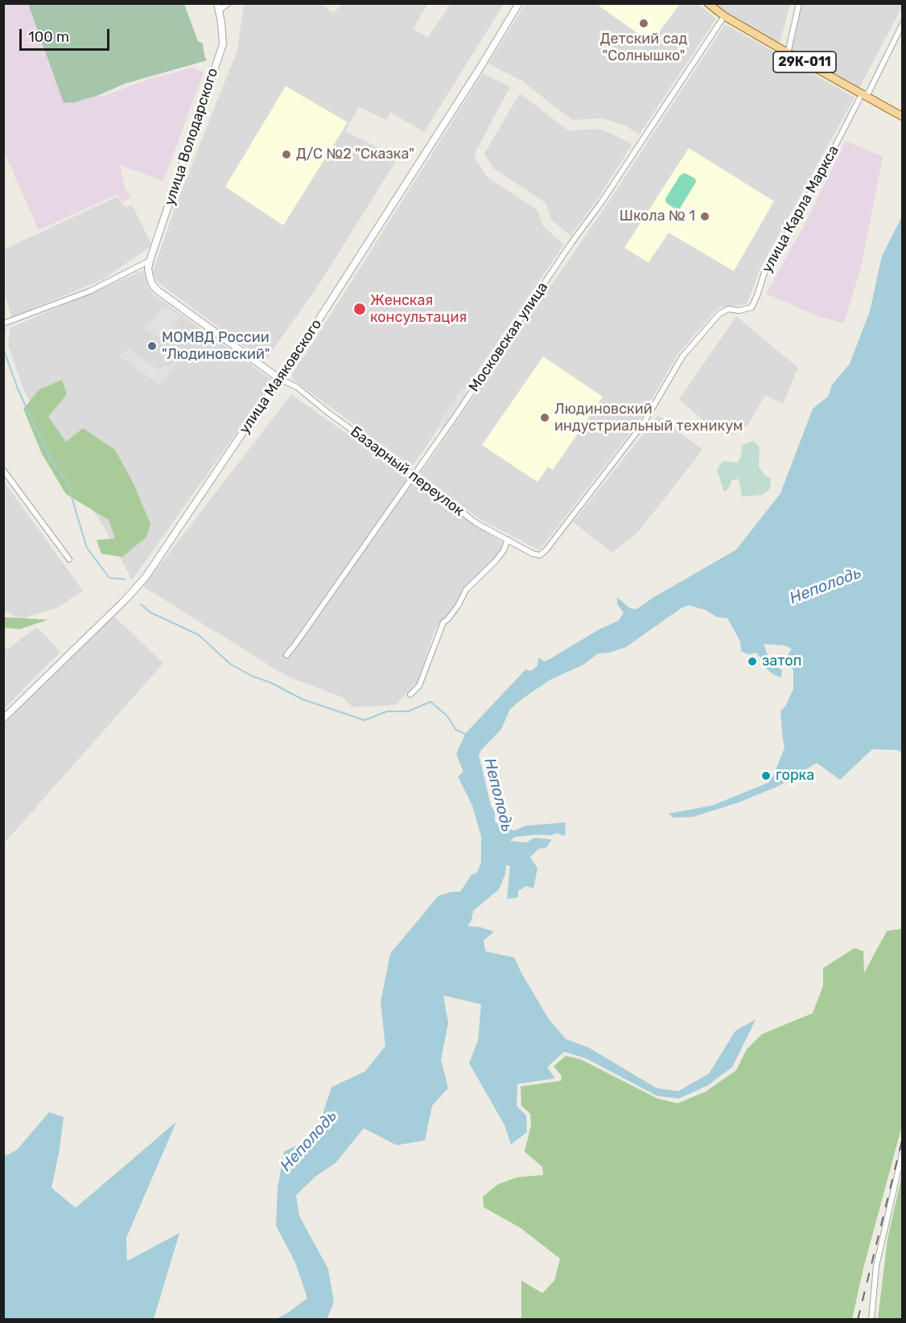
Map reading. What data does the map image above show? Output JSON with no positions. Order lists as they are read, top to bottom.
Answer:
{
  "streets": {
    "main road": ["29К-011"],
    "street": [
      "улица Володарского",
      "улица Карла Маркса",
      "Московская улица",
      "улица Маяковского",
      "Базарный переулок"
    ]
  },
  "crossings": [
    ["29К-011", "улица Карла Маркса"],
    ["29К-011", "Московская улица"],
    ["улица Володарского", "улица Маяковского"],
    ["улица Володарского", "Базарный переулок"],
    ["улица Карла Маркса", "Базарный переулок"],
    ["Московская улица", "Базарный переулок"],
    ["улица Маяковского", "Базарный переулок"]
  ],
  "water": ["Неполодь"],
  "places": [
    "Детский сад \"Солнышко\"",
    "Д/С №2 \"Сказка\"",
    "Школа № 1",
    "Женская консультация",
    "МОМВД России \"Людиновский\"",
    "Людиновский индустриальный техникум",
    "затоп",
    "горка"
  ],
  "scale_bar": "100 m"
}
